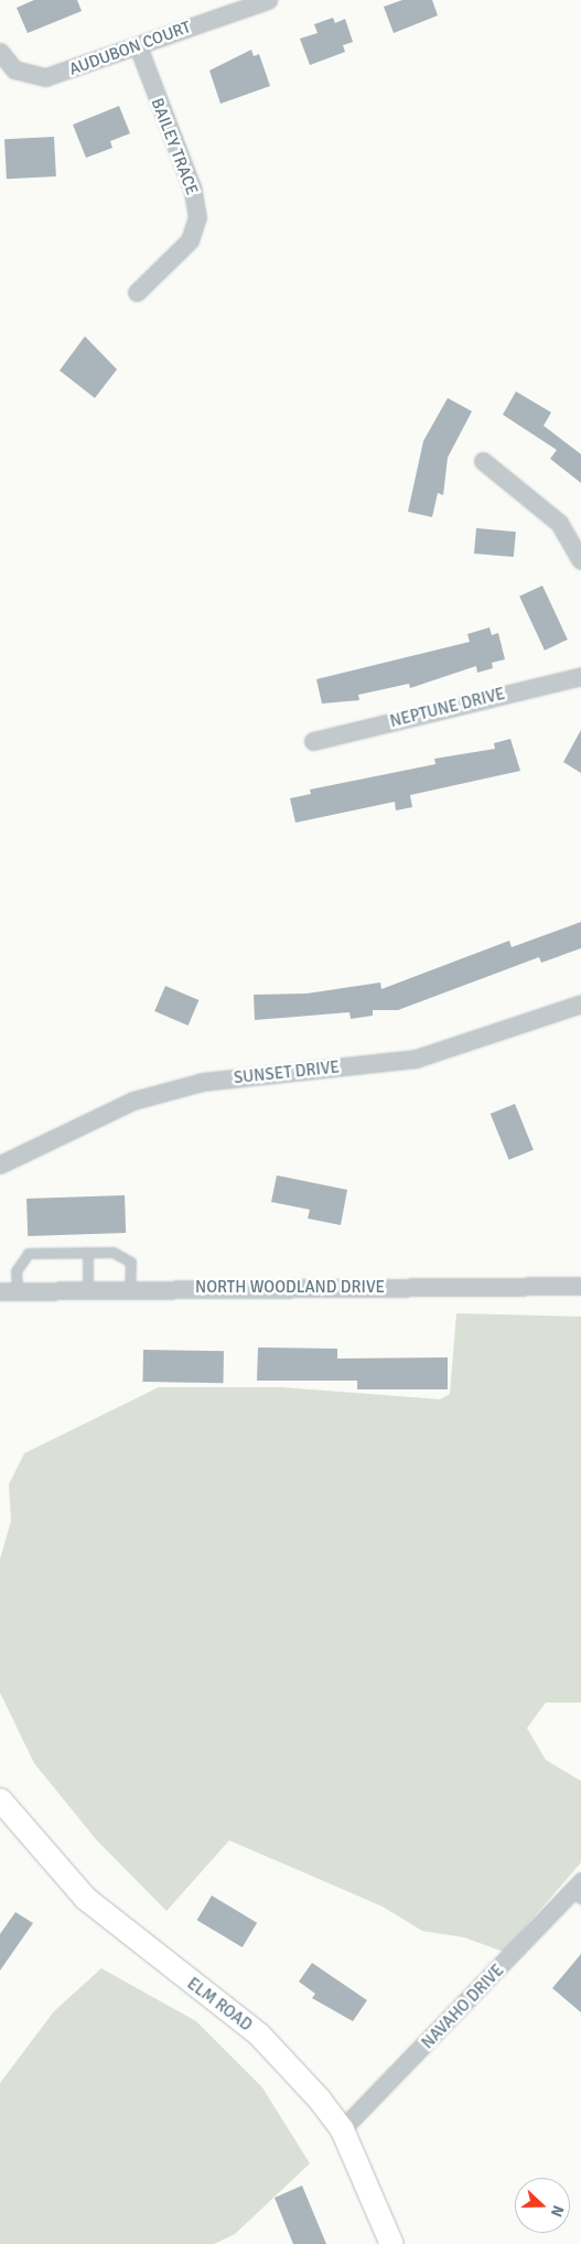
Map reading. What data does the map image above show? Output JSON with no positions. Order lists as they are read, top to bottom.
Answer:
{
  "streets": {
    "street": [
      "AUDUBON COURT",
      "BAILEY TRACE",
      "NEPTUNE DRIVE",
      "SUNSET DRIVE",
      "NORTH WOODLAND DRIVE",
      "ELM ROAD",
      "NAVAHO DRIVE"
    ]
  },
  "crossings": [
    ["AUDUBON COURT", "BAILEY TRACE"],
    ["ELM ROAD", "NAVAHO DRIVE"]
  ],
  "north": "right"
}
